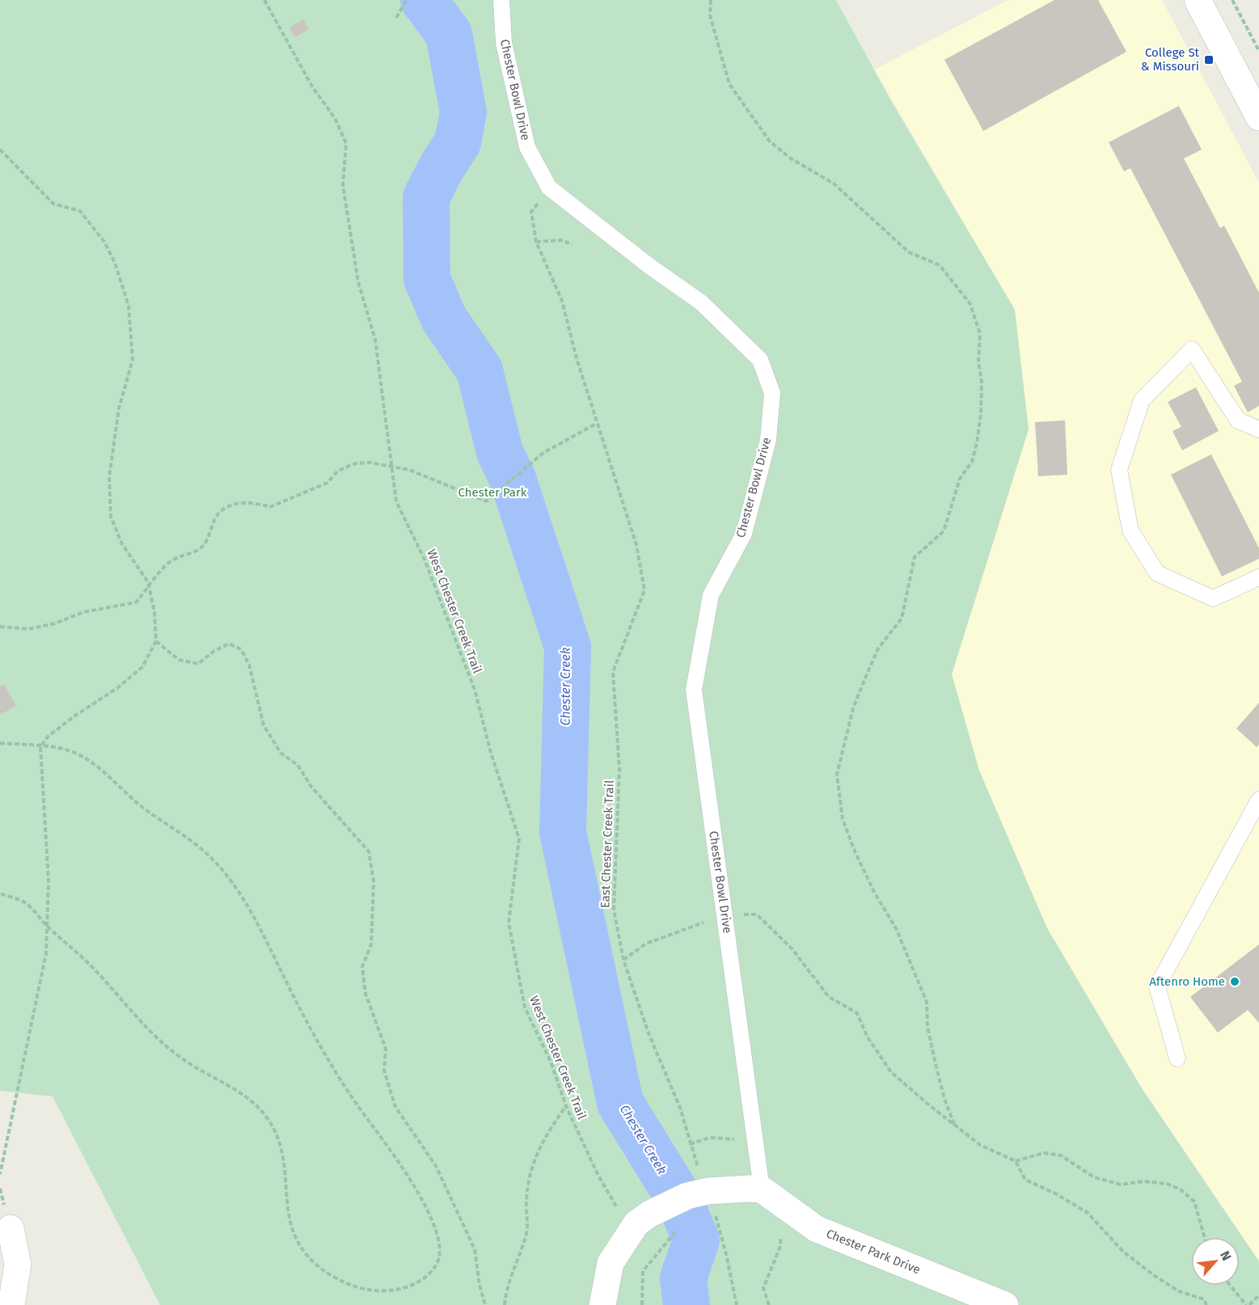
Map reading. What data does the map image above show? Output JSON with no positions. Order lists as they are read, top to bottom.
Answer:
{
  "streets": {
    "street": ["Chester Park Drive"],
    "lane": ["Chester Bowl Drive"],
    "path": ["West Chester Creek Trail", "East Chester Creek Trail"]
  },
  "crossings": [
    ["Chester Bowl Drive", "East Chester Creek Trail"],
    ["Chester Bowl Drive", "Chester Park Drive"]
  ],
  "water": ["Chester Creek"],
  "parks": ["Chester Park"],
  "places": {
    "transit": ["College St & Missouri"],
    "other": ["Aftenro Home"]
  },
  "north": "top right"
}
